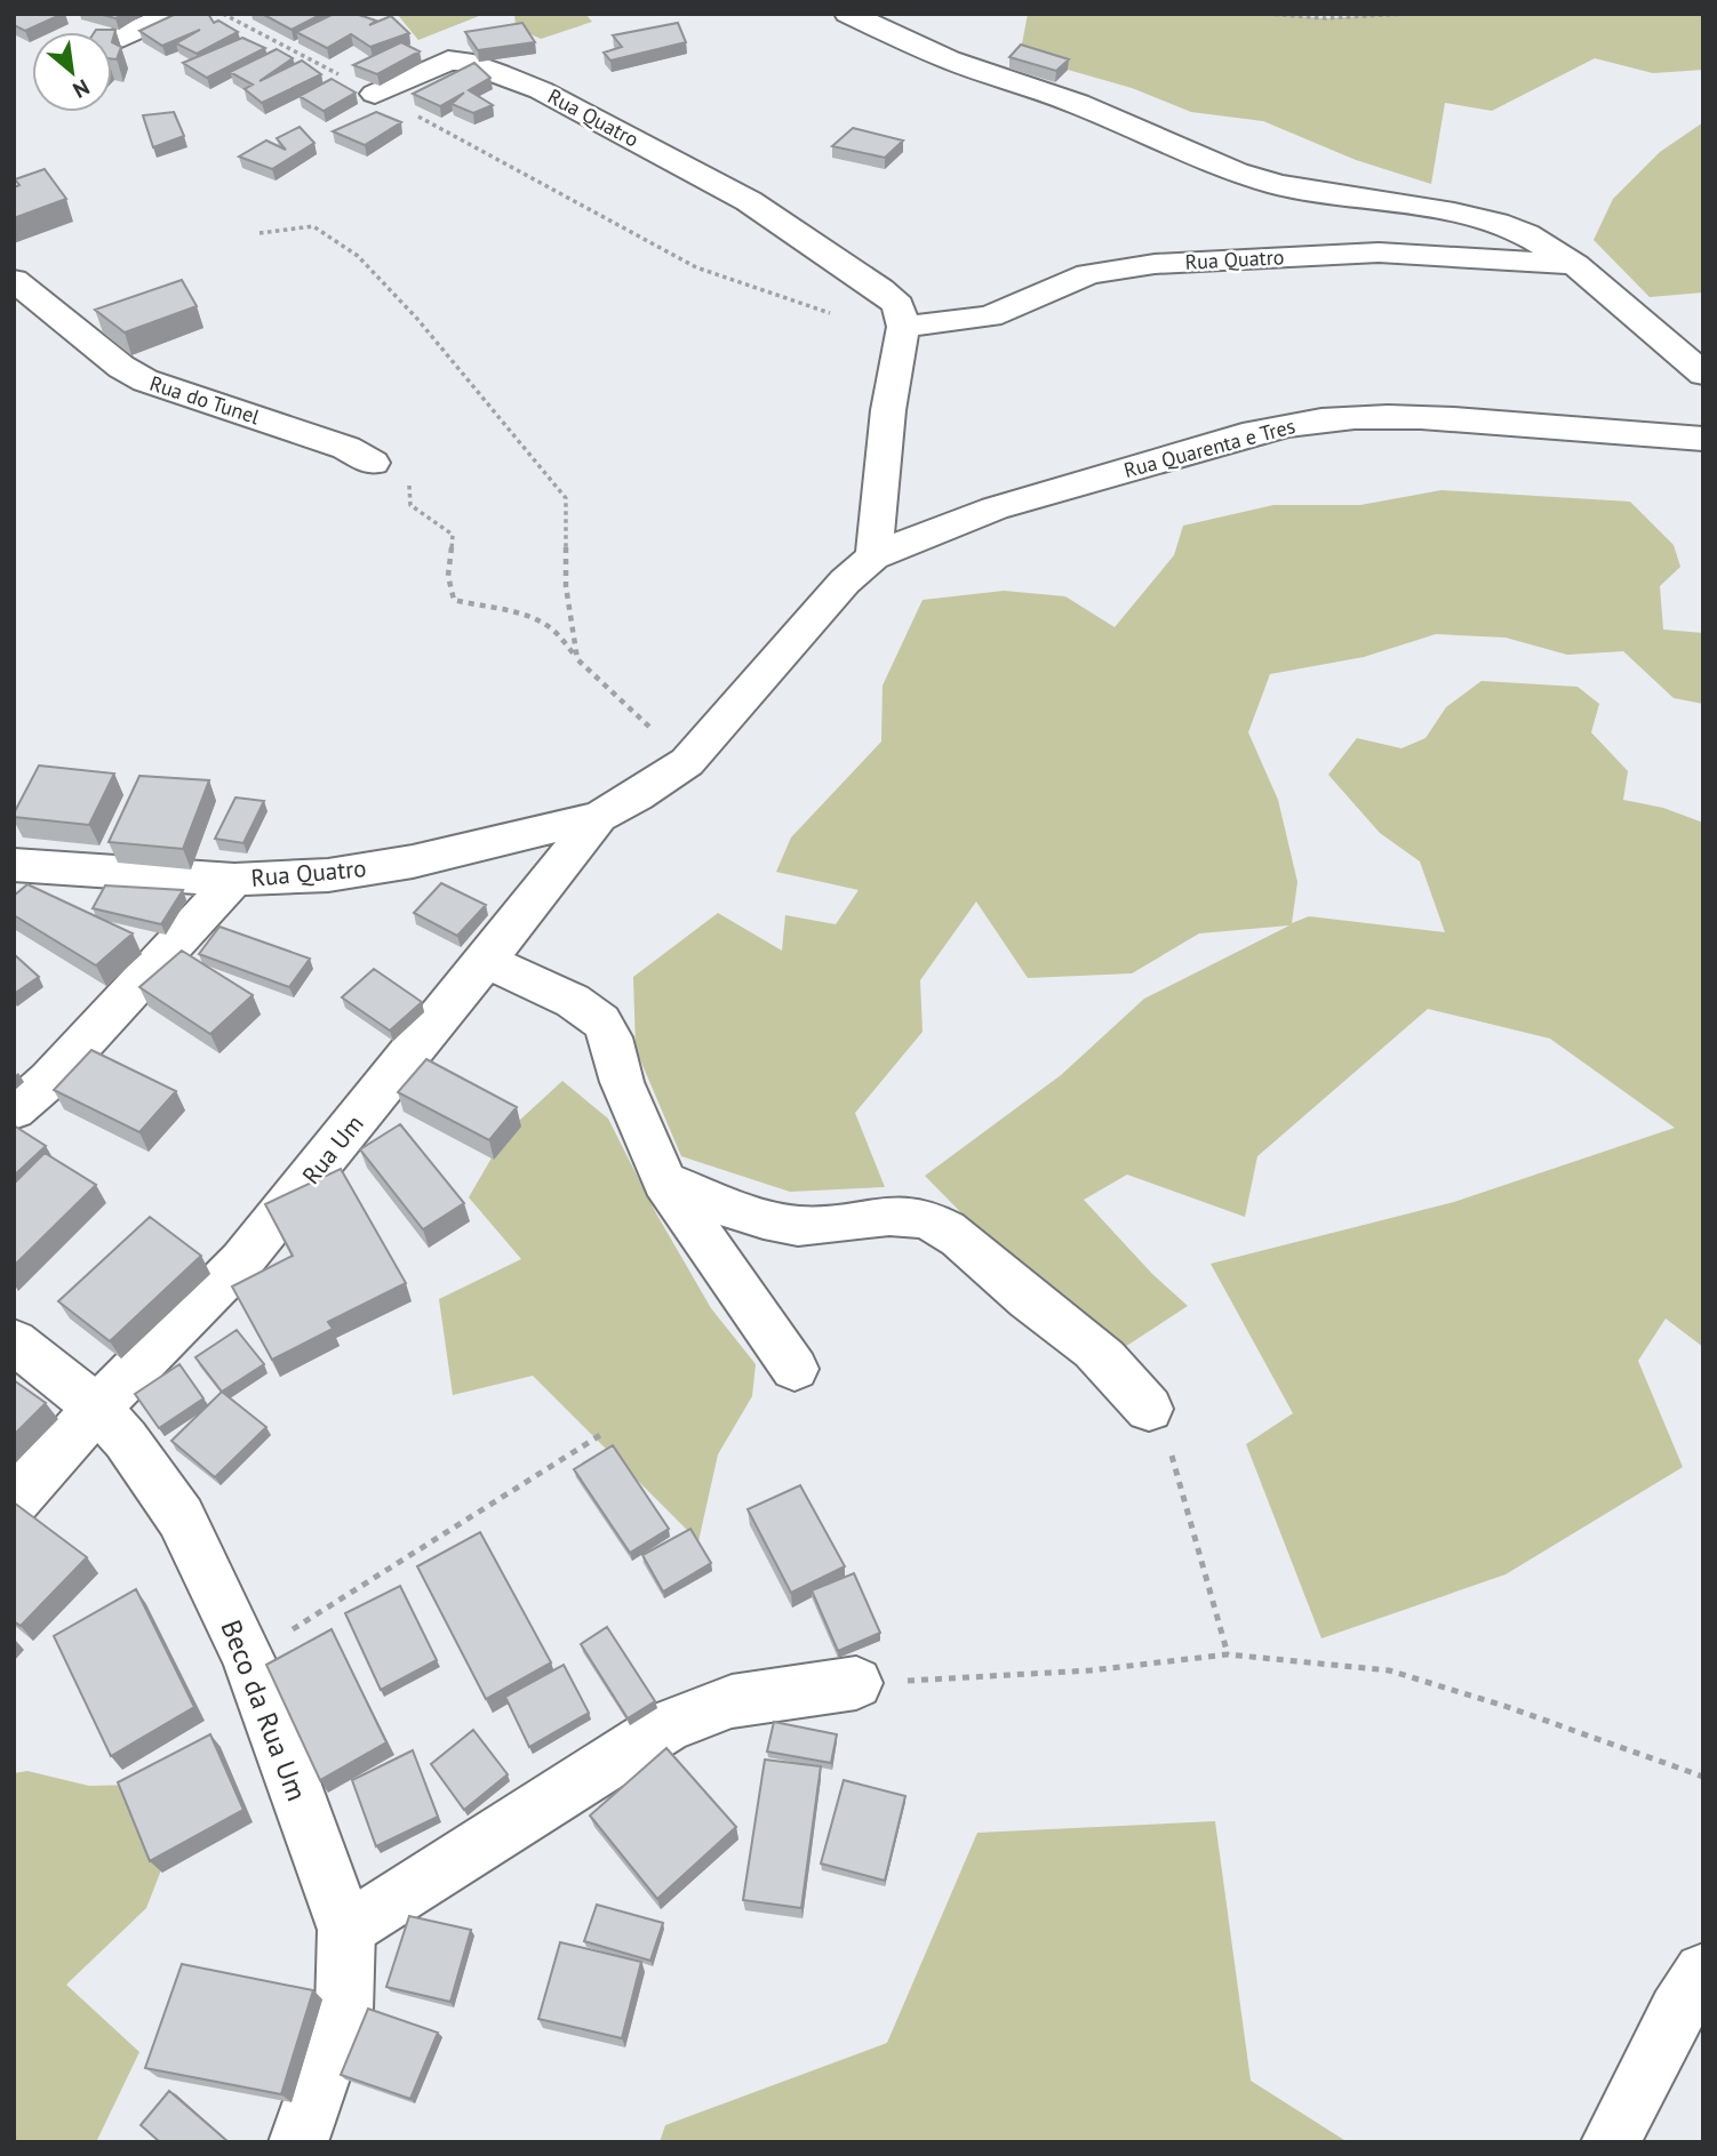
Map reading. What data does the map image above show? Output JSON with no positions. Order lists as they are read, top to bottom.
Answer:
{
  "streets": {
    "street": [
      "Rua Quatro",
      "Rua do Tunel",
      "Rua Quarenta e Tres",
      "Rua Um",
      "Beco da Rua Um"
    ]
  },
  "crossings": [
    ["Rua Quatro", "Rua Um"],
    ["Rua Um", "Beco da Rua Um"]
  ],
  "north": "bottom right"
}
